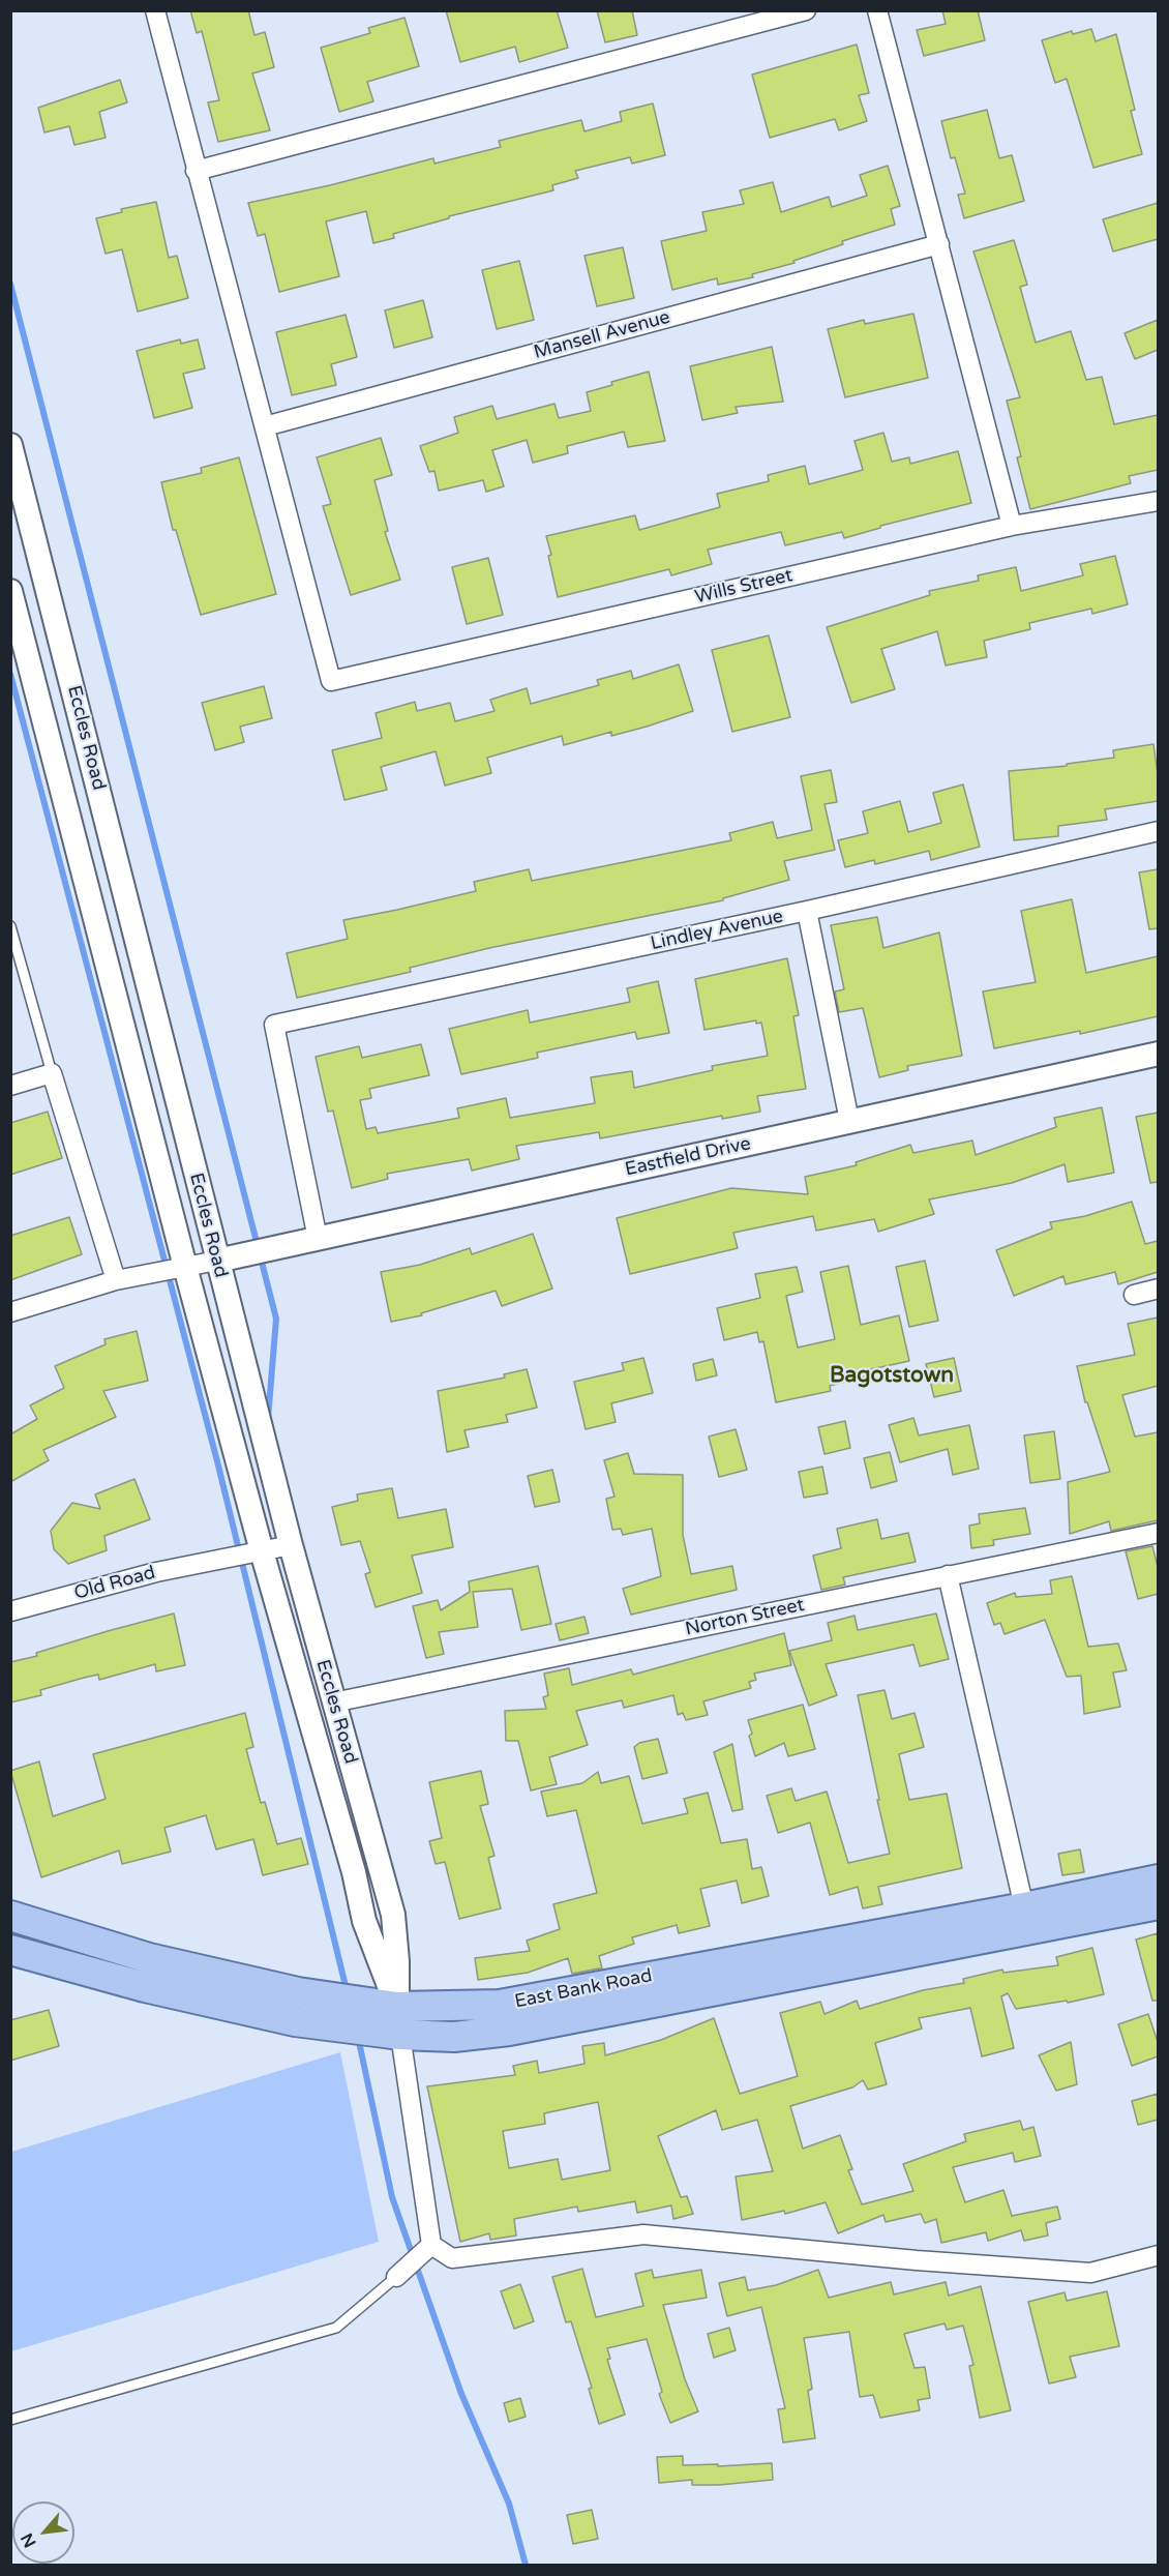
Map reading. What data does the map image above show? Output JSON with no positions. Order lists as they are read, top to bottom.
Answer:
{
  "streets": {
    "main road": ["East Bank Road"],
    "street": [
      "Mansell Avenue",
      "Wills Street",
      "Eccles Road",
      "Lindley Avenue",
      "Eastfield Drive",
      "Old Road",
      "Norton Street"
    ]
  },
  "crossings": [
    ["Mansell Avenue", "Wills Street"],
    ["Eccles Road", "Eastfield Drive"],
    ["Eccles Road", "Old Road"],
    ["Eccles Road", "Norton Street"],
    ["Eccles Road", "East Bank Road"],
    ["Lindley Avenue", "Eastfield Drive"]
  ],
  "districts": ["Bagotstown"],
  "north": "bottom left"
}
